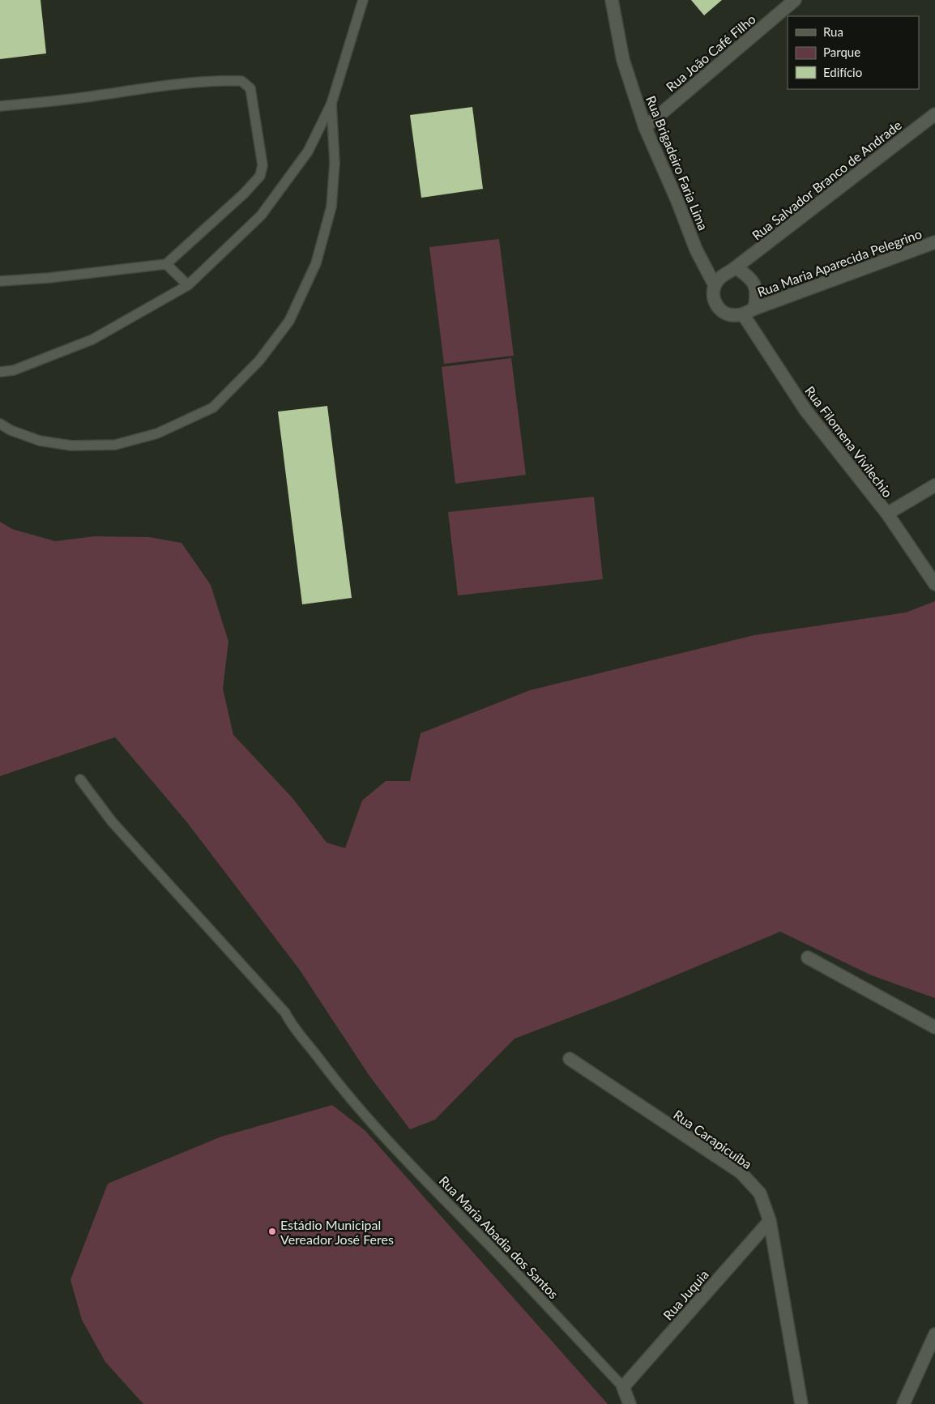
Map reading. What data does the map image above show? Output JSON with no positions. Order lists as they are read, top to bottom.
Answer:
{
  "streets": {
    "street": [
      "Rua João Café Filho",
      "Rua Brigadeiro Faria Lima",
      "Rua Salvador Branco de Andrade",
      "Rua Maria Aparecida Pelegrino",
      "Rua Filomena Vivilechio",
      "Rua Carapicuíba",
      "Rua Maria Abadia dos Santos",
      "Rua Juquia"
    ]
  },
  "crossings": [
    ["Rua João Café Filho", "Rua Brigadeiro Faria Lima"],
    ["Rua Brigadeiro Faria Lima", "Rua Salvador Branco de Andrade"],
    ["Rua Brigadeiro Faria Lima", "Rua Maria Aparecida Pelegrino"],
    ["Rua Brigadeiro Faria Lima", "Rua Filomena Vivilechio"],
    ["Rua Salvador Branco de Andrade", "Rua Maria Aparecida Pelegrino"],
    ["Rua Salvador Branco de Andrade", "Rua Filomena Vivilechio"],
    ["Rua Maria Aparecida Pelegrino", "Rua Filomena Vivilechio"],
    ["Rua Carapicuíba", "Rua Juquia"],
    ["Rua Maria Abadia dos Santos", "Rua Juquia"]
  ],
  "places": ["Estádio Municipal Vereador José Feres"],
  "legend": ["Rua", "Parque", "Edifício"]
}
